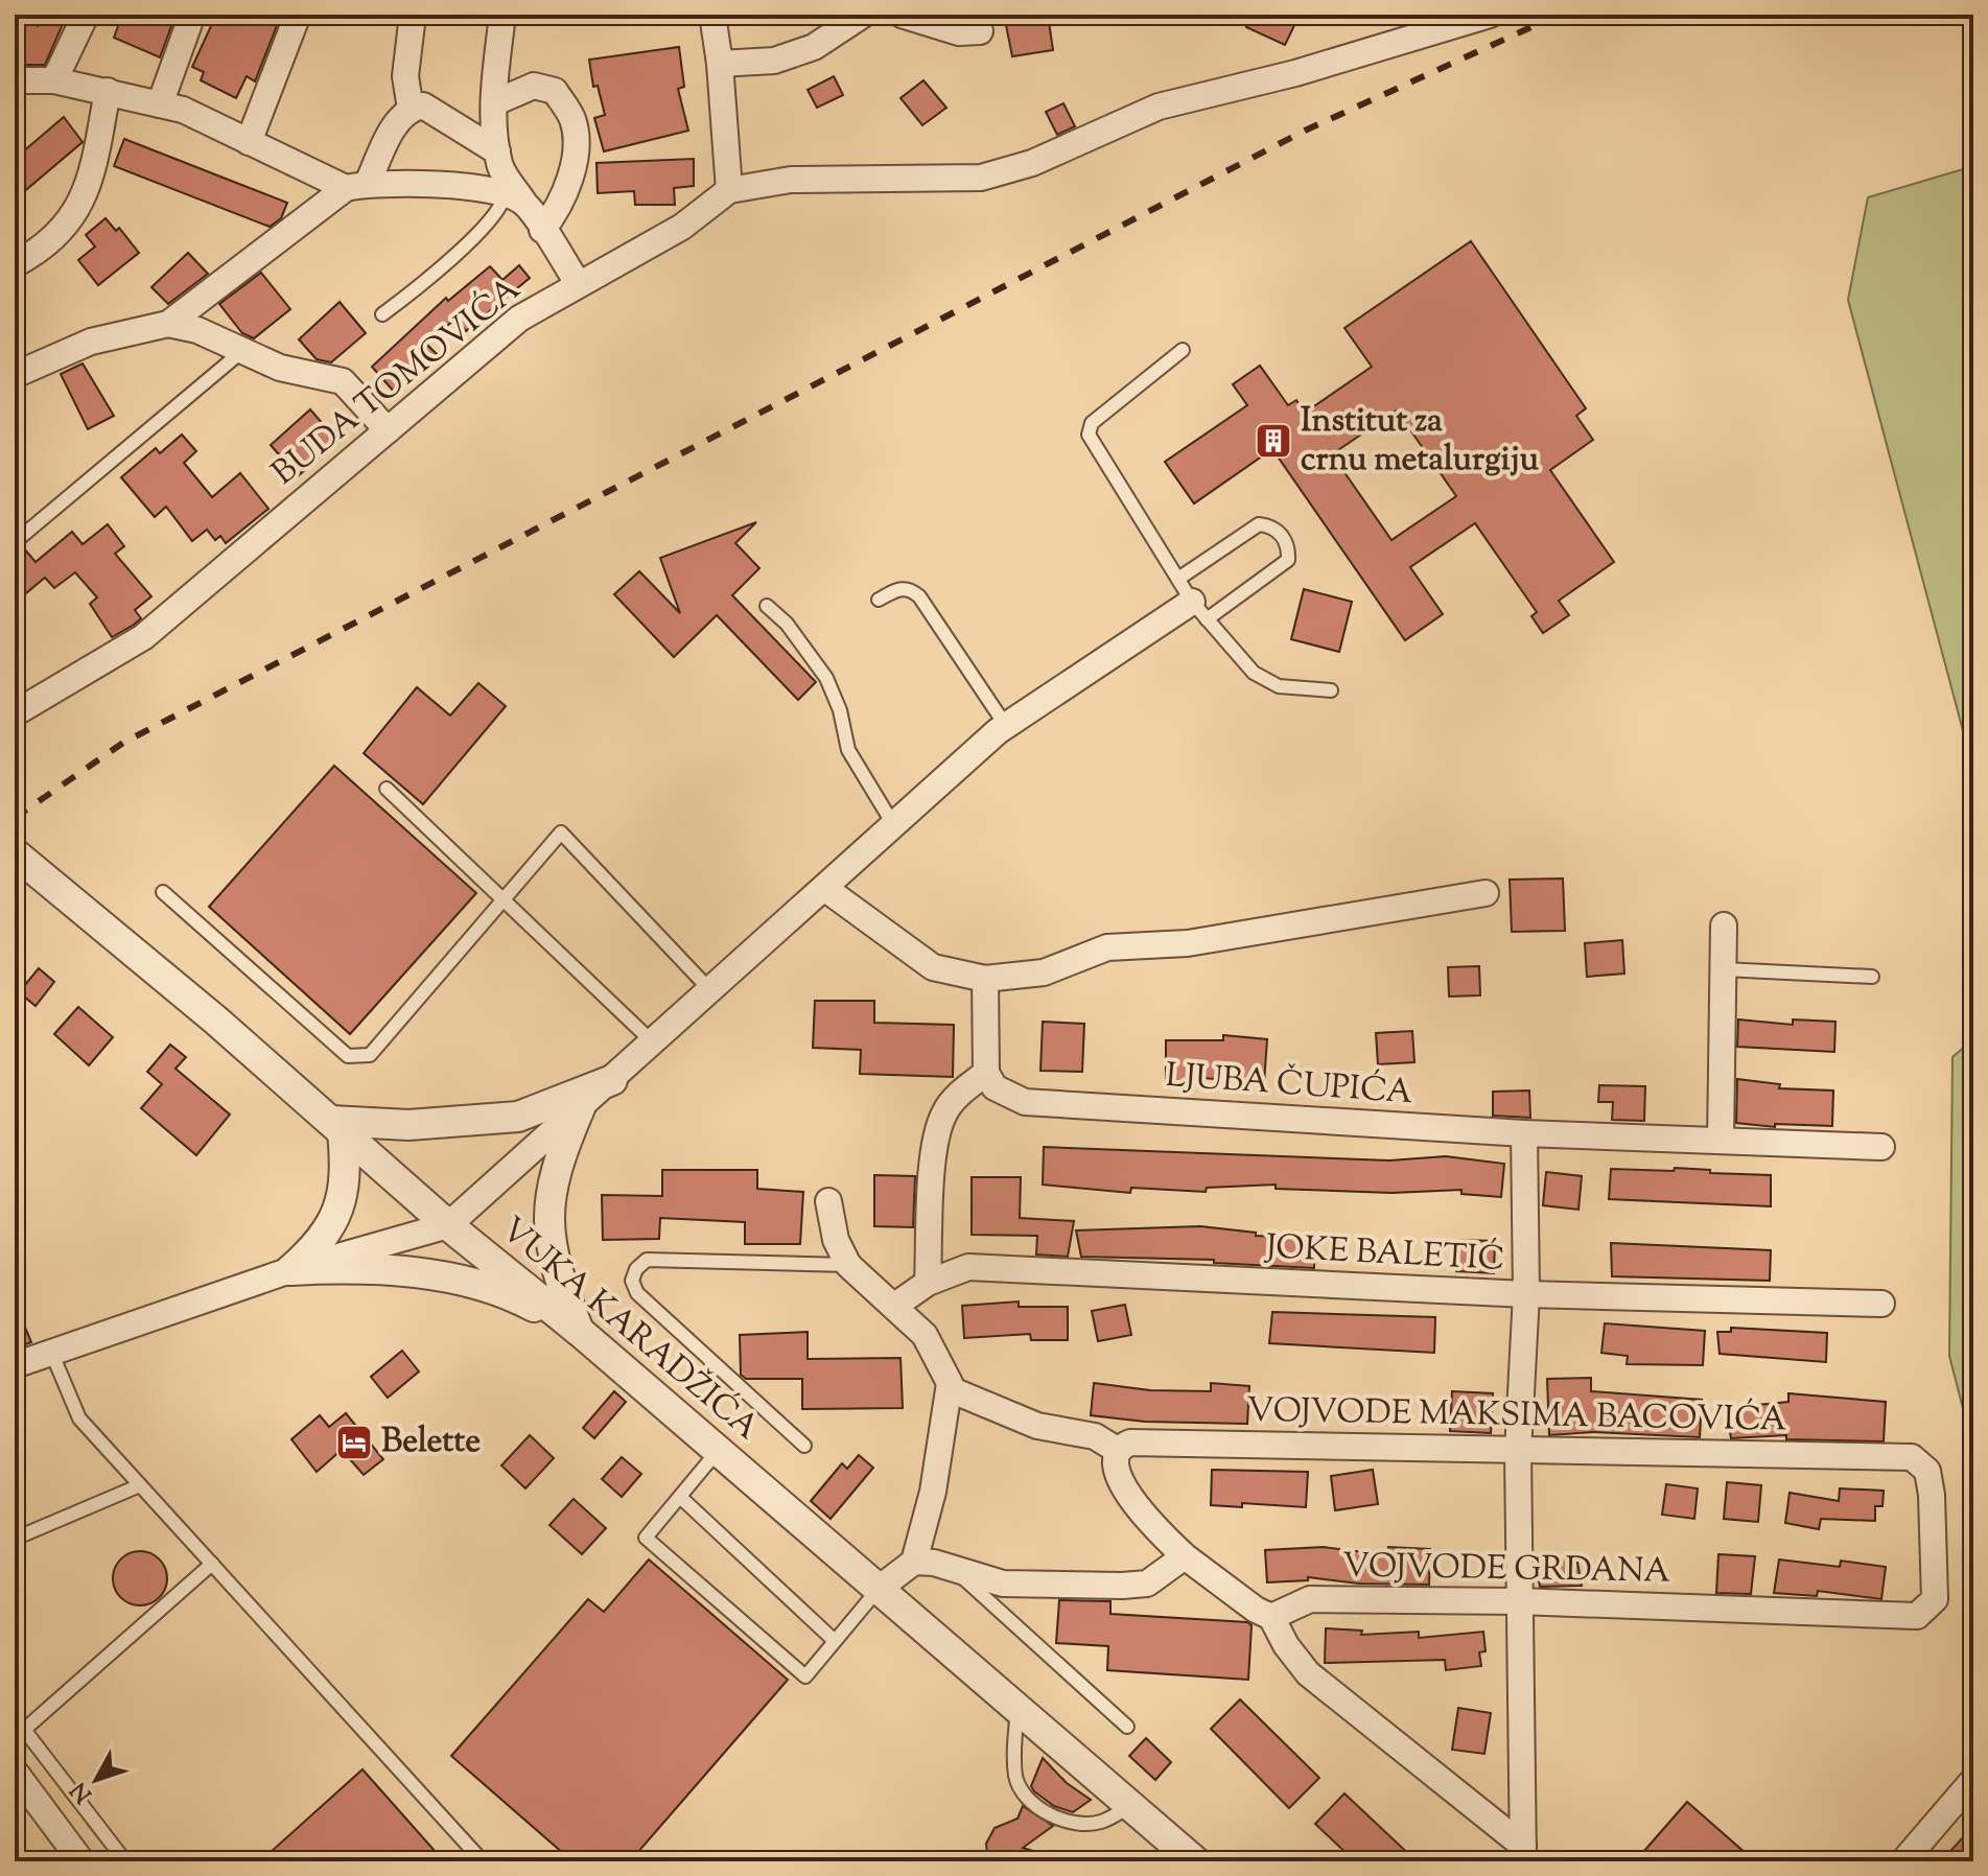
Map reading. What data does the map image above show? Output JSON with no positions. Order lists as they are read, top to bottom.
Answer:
{
  "streets": {
    "street": [
      "BUDA TOMOVIĆA",
      "LJUBA ČUPIĆA",
      "JOKE BALETIĆ",
      "VUKA KARADŽIĆA",
      "VOJVODE MAKSIMA BACOVIĆA",
      "VOJVODE GRDANA"
    ]
  },
  "crossings": [
    ["VOJVODE MAKSIMA BACOVIĆA", "VOJVODE GRDANA"]
  ],
  "places": {
    "building": ["Institut za crnu metalurgiju"],
    "hotel": ["Belette"]
  },
  "north": "bottom left"
}
